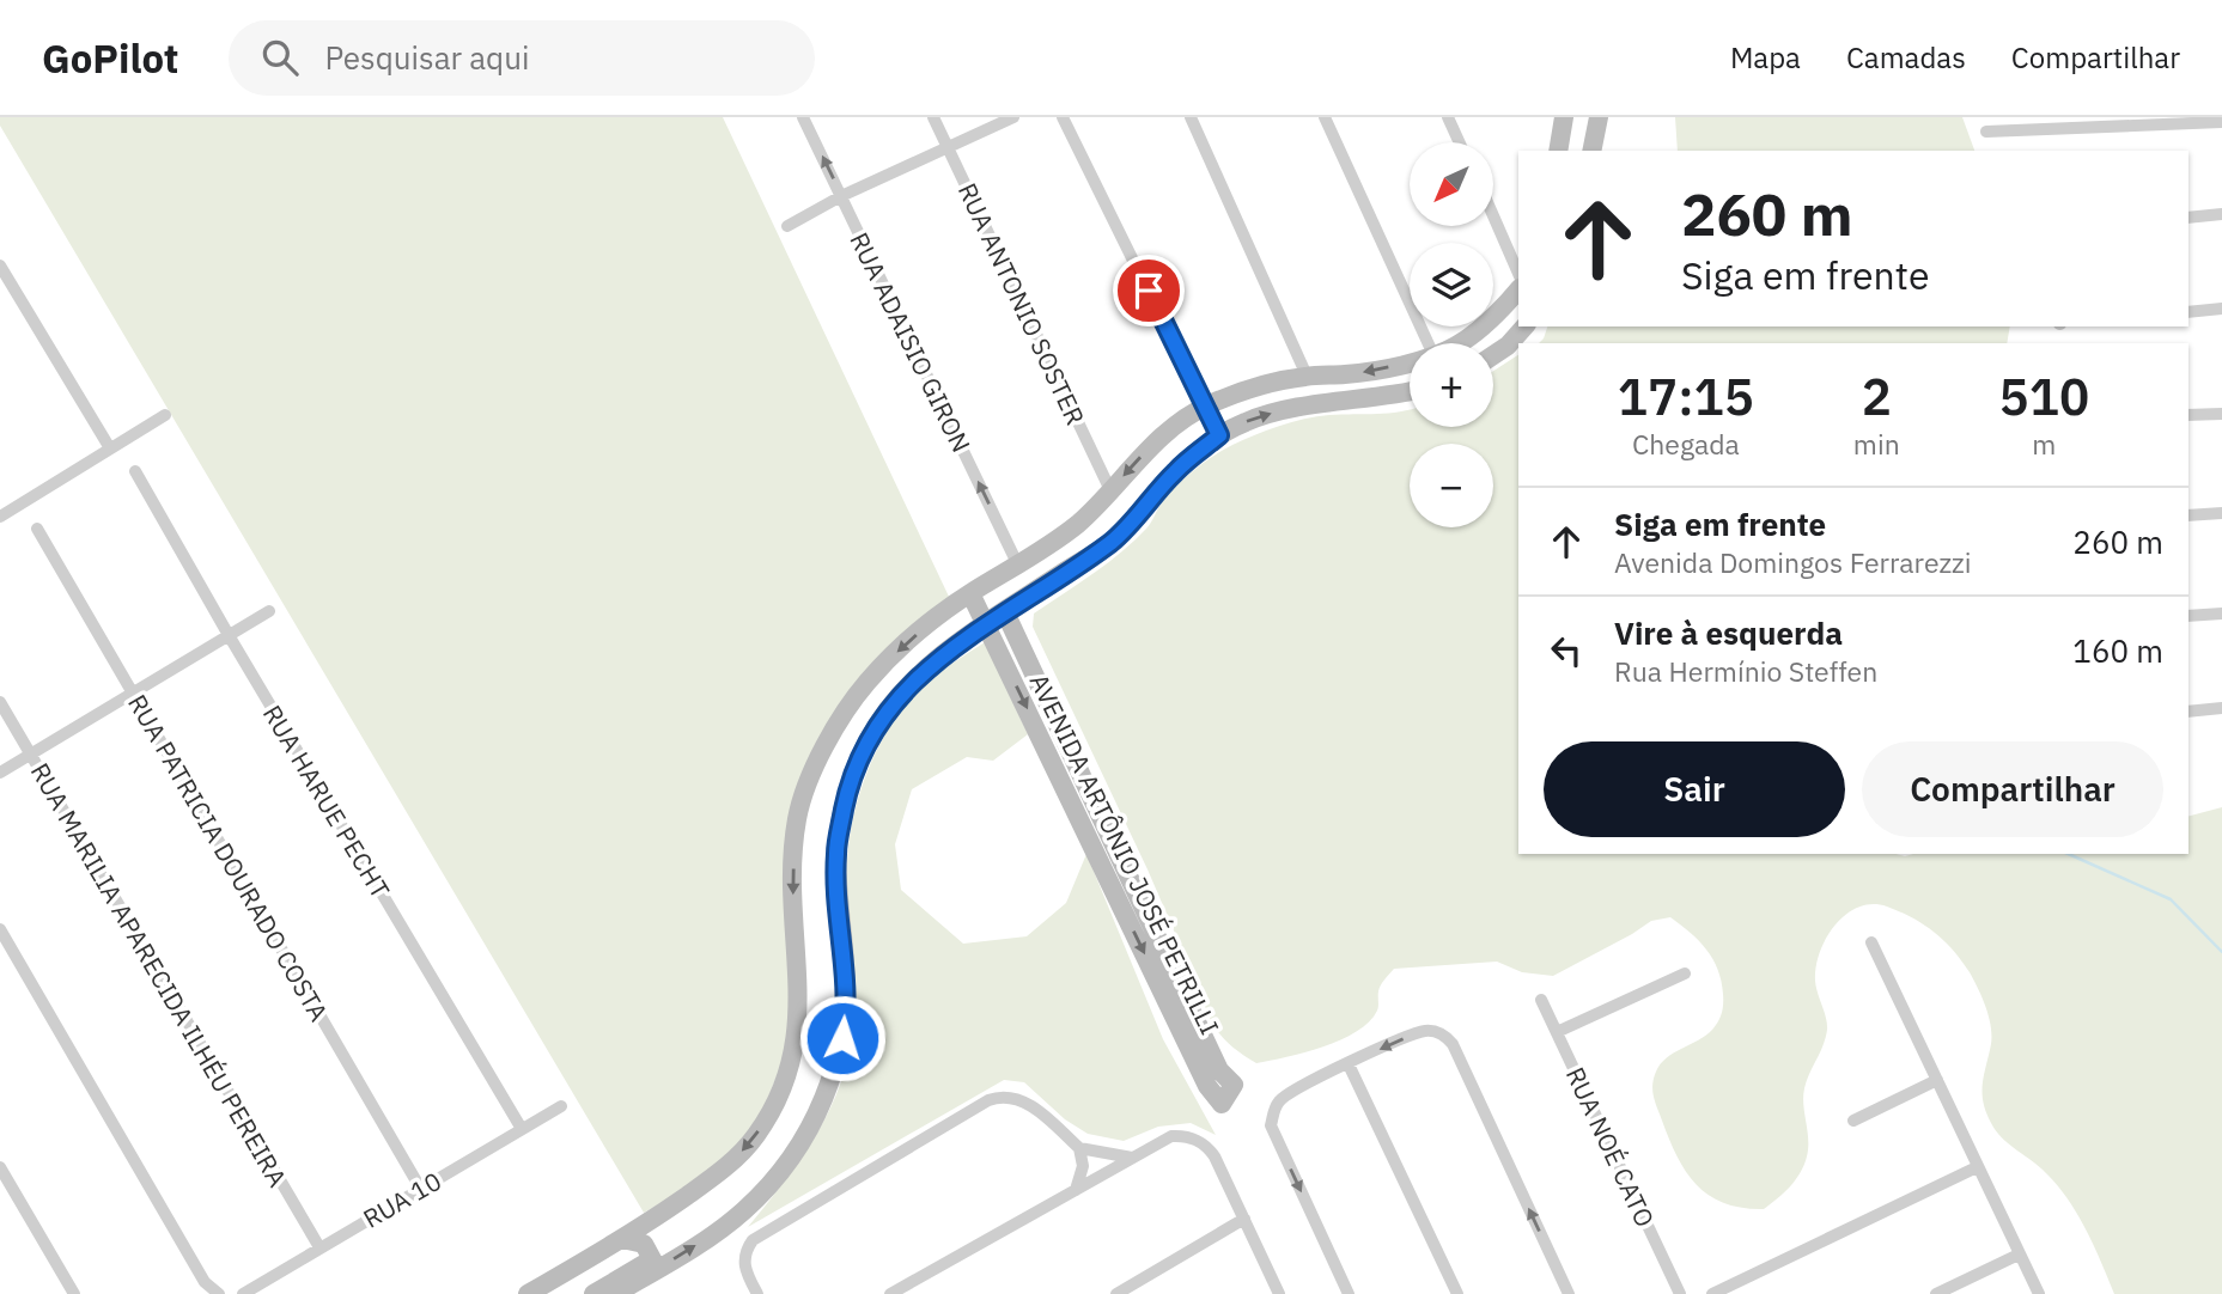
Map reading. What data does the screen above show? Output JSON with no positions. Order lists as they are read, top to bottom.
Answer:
{
  "streets": {
    "main road": ["AVENIDA ARTÔNIO JOSÉ PETRILLI"],
    "street": [
      "RUA ANTONIO SOSTER",
      "RUA ADAISIO GIRON",
      "RUA HARUE PECHT",
      "RUA PATRICIA DOURADO COSTA",
      "RUA MARILIA APARECIDA ILHÉU PEREIRA",
      "RUA NOÉ CATO",
      "RUA 10"
    ]
  },
  "crossings": [
    ["RUA HARUE PECHT", "RUA 10"],
    ["RUA PATRICIA DOURADO COSTA", "RUA 10"],
    ["RUA MARILIA APARECIDA ILHÉU PEREIRA", "RUA 10"]
  ],
  "one_way": ["RUA ADAISIO GIRON"],
  "north": "bottom left",
  "page": {
    "header": "GoPilot",
    "search": "Pesquisar aqui",
    "nav": ["Mapa", "Camadas", "Compartilhar"],
    "map_buttons": ["+", "−"],
    "turn": ["260 m", "Siga em frente"],
    "eta": [
      "17:15",
      "Chegada",
      "2",
      "min",
      "510",
      "m"
    ],
    "list": [
      {
        "name": "Siga em frente",
        "note": "Avenida Domingos Ferrarezzi",
        "value": "260 m"
      },
      {
        "name": "Vire à esquerda",
        "note": "Rua Hermínio Steffen",
        "value": "160 m"
      }
    ],
    "buttons": ["Sair", "Compartilhar"]
  }
}
